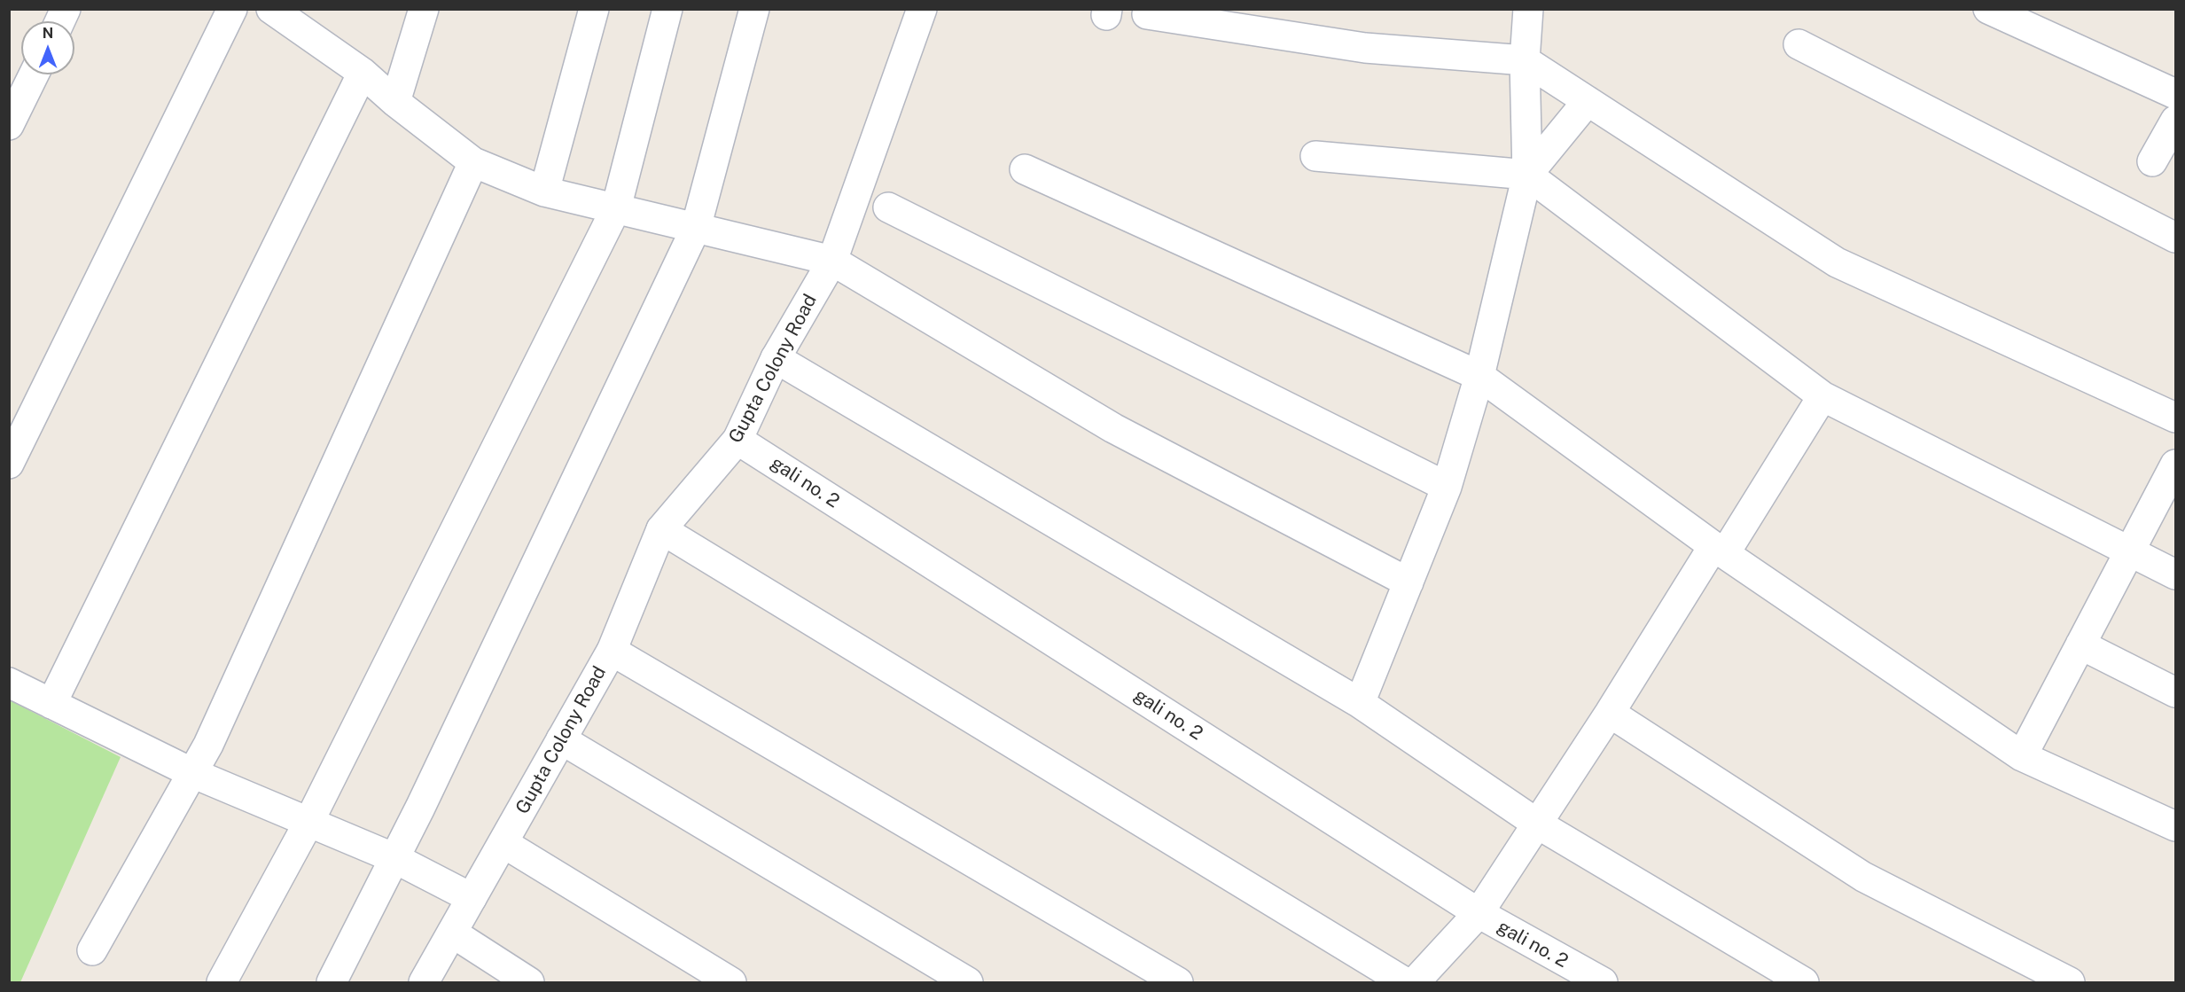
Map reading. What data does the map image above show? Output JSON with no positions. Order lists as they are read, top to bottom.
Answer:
{
  "streets": {
    "street": ["Gupta Colony Road", "gali no. 2"]
  },
  "crossings": [
    ["Gupta Colony Road", "gali no. 2"]
  ],
  "north": "top"
}
